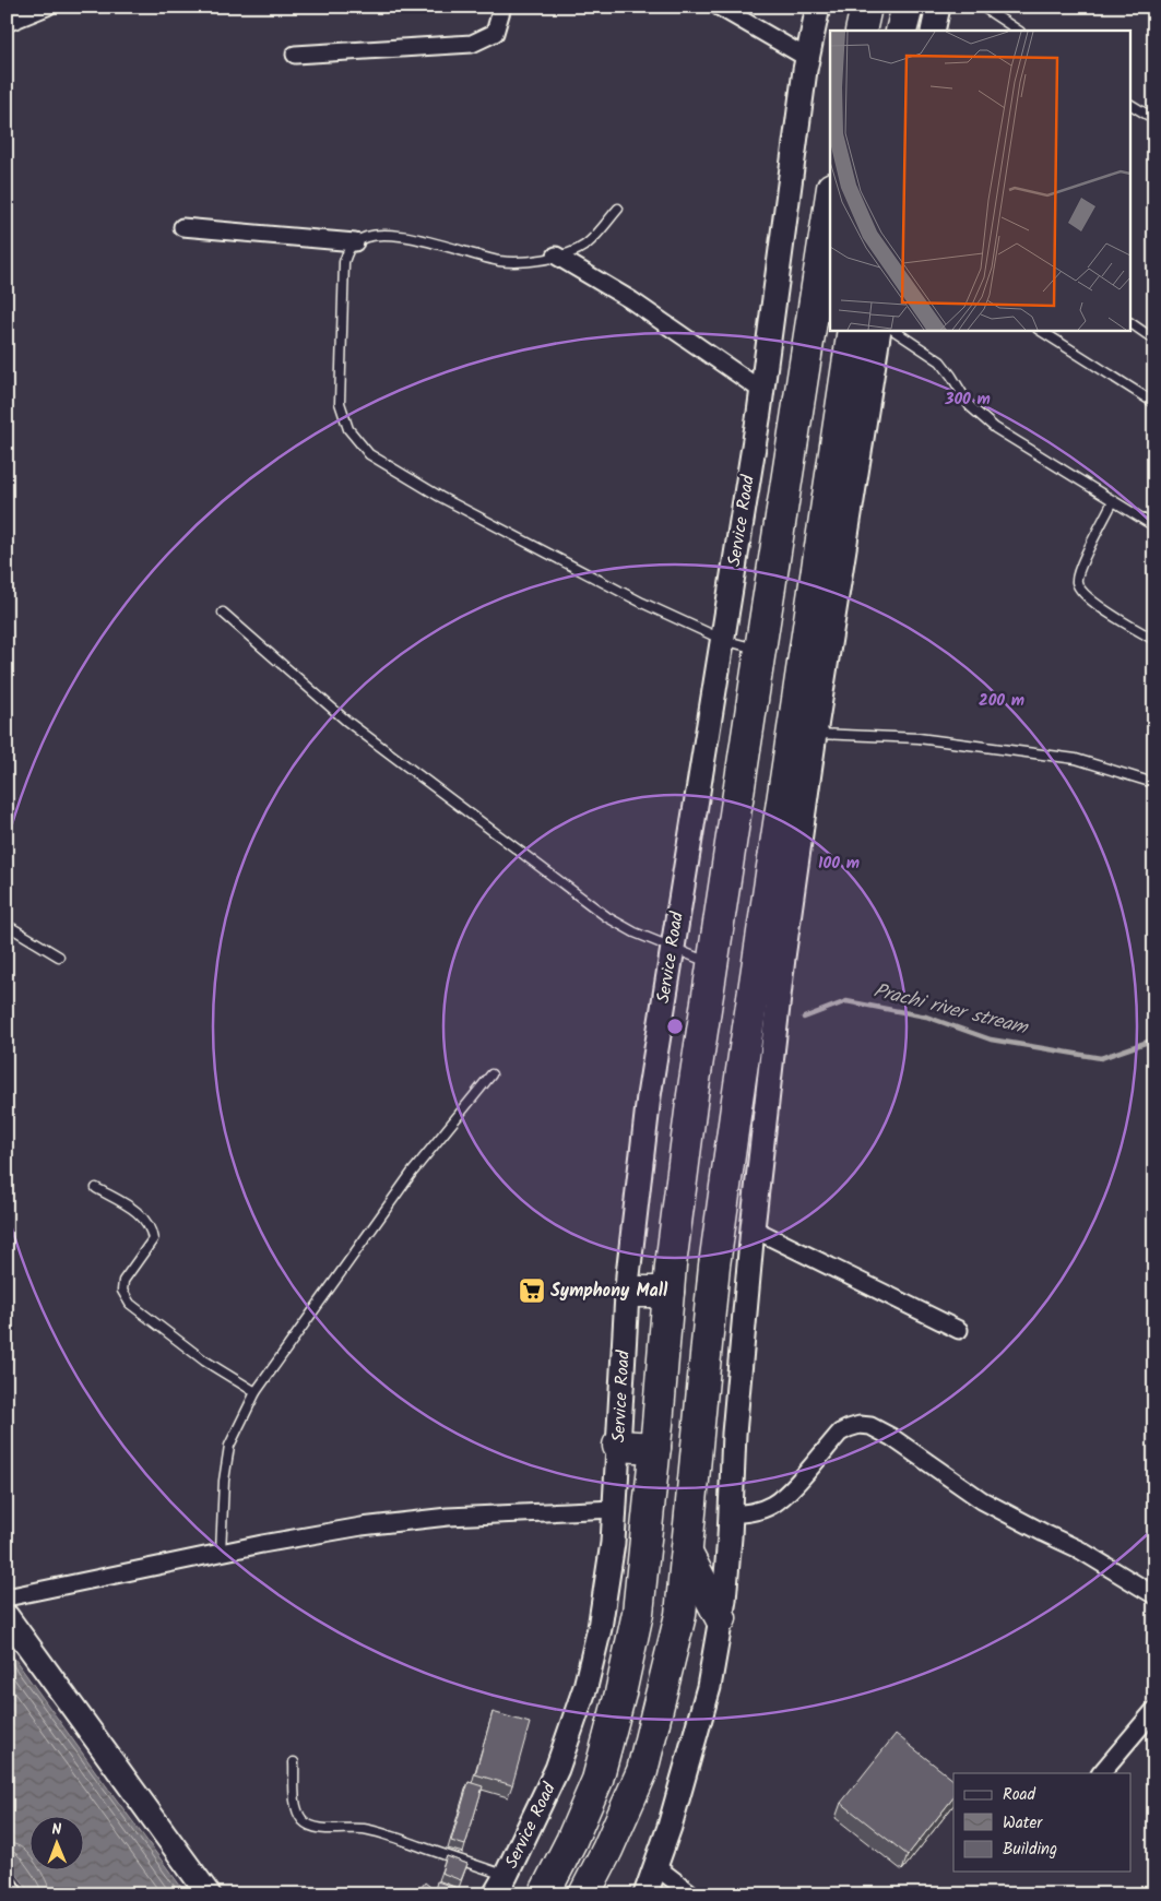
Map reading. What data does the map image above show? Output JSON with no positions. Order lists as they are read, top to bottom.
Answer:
{
  "streets": {
    "street": ["Service Road"]
  },
  "water": ["Prachi river stream"],
  "places": {
    "supermarket": ["Symphony Mall"]
  },
  "legend": ["Road", "Water", "Building"],
  "north": "top",
  "rings": ["300 m", "200 m", "100 m"]
}
